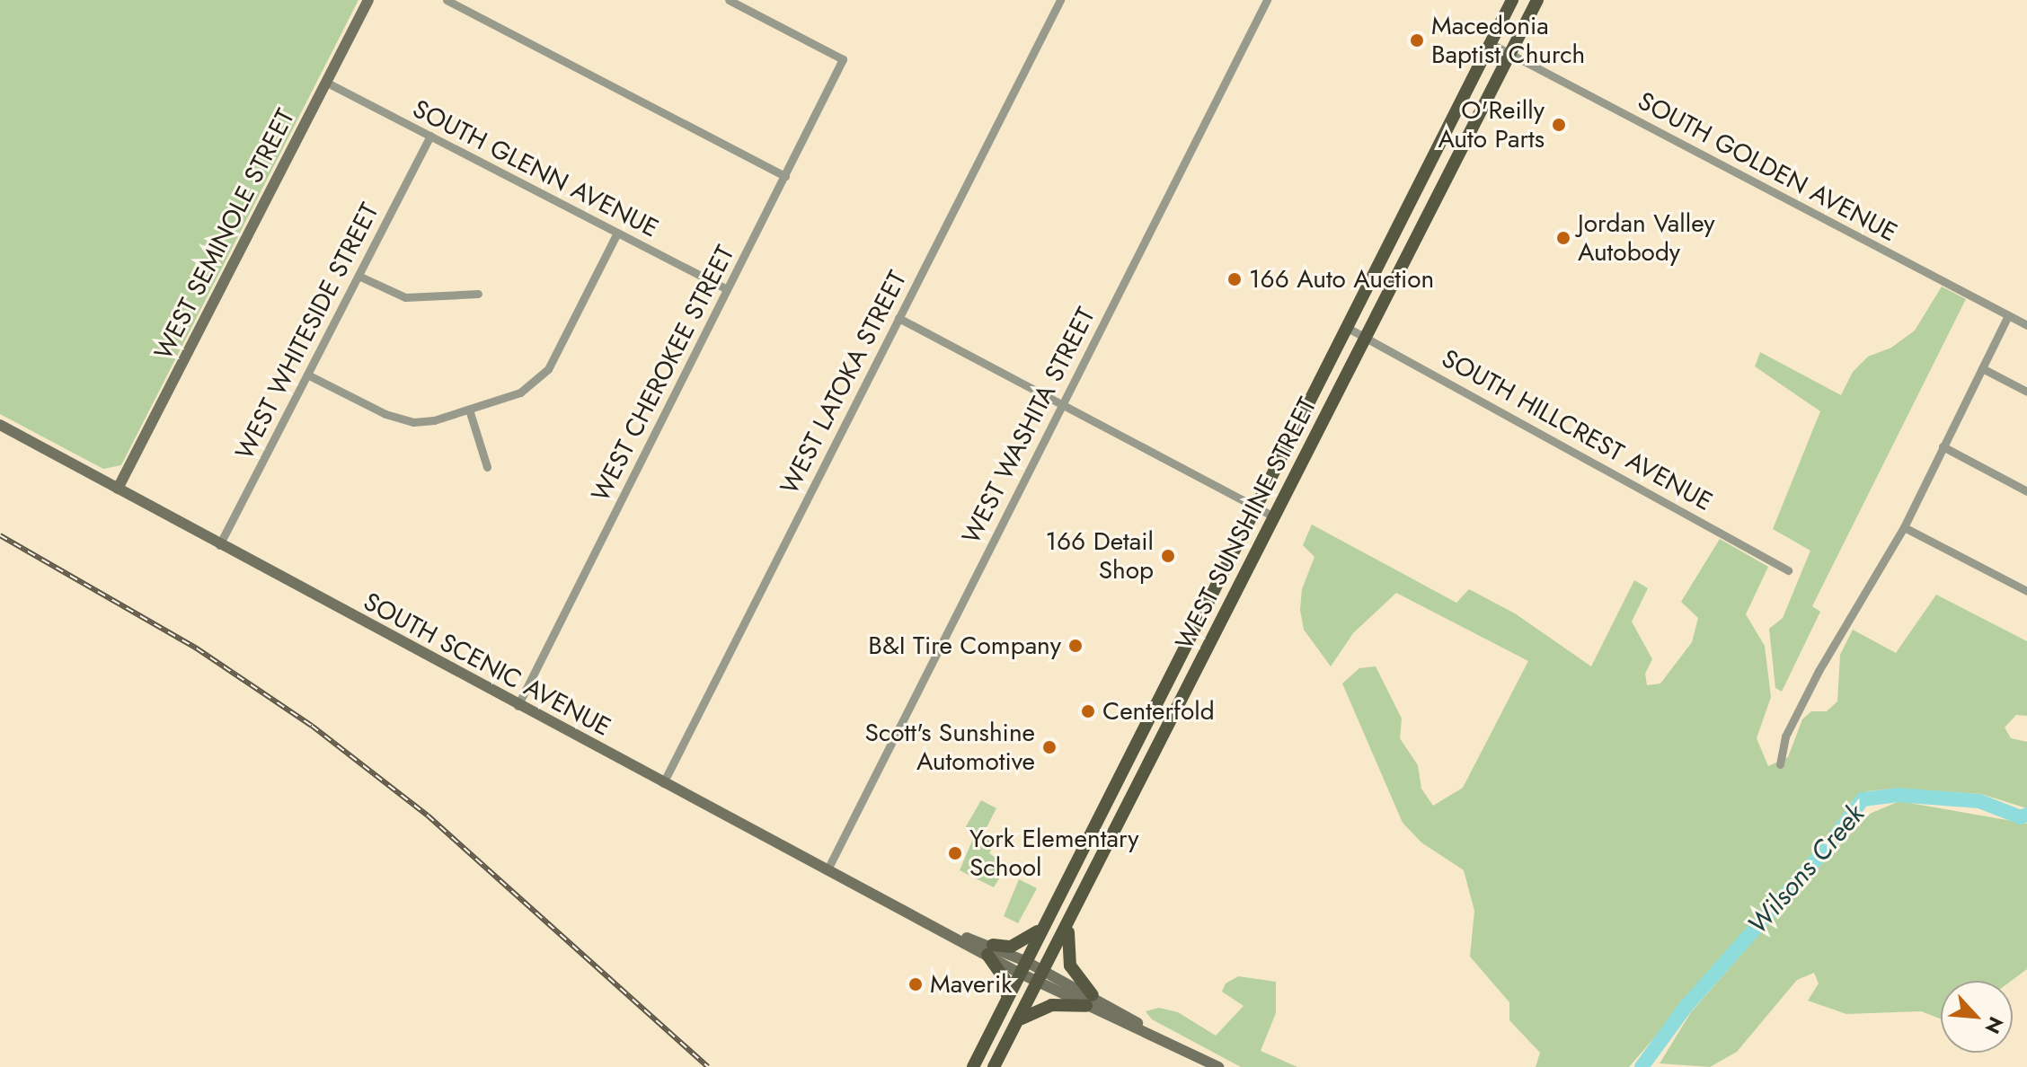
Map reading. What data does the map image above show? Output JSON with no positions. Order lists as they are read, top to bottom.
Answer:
{
  "streets": {
    "main road": ["WEST SEMINOLE STREET", "WEST SUNSHINE STREET", "SOUTH SCENIC AVENUE"],
    "street": [
      "SOUTH GOLDEN AVENUE",
      "SOUTH GLENN AVENUE",
      "WEST WHITESIDE STREET",
      "WEST CHEROKEE STREET",
      "WEST LATOKA STREET",
      "WEST WASHITA STREET",
      "SOUTH HILLCREST AVENUE"
    ]
  },
  "crossings": [
    ["SOUTH GOLDEN AVENUE", "WEST SUNSHINE STREET"],
    ["SOUTH GLENN AVENUE", "WEST SEMINOLE STREET"],
    ["SOUTH GLENN AVENUE", "WEST WHITESIDE STREET"],
    ["SOUTH GLENN AVENUE", "WEST CHEROKEE STREET"],
    ["WEST SEMINOLE STREET", "SOUTH SCENIC AVENUE"],
    ["WEST WHITESIDE STREET", "SOUTH SCENIC AVENUE"],
    ["WEST CHEROKEE STREET", "SOUTH SCENIC AVENUE"],
    ["WEST LATOKA STREET", "SOUTH SCENIC AVENUE"],
    ["WEST WASHITA STREET", "SOUTH SCENIC AVENUE"],
    ["SOUTH HILLCREST AVENUE", "WEST SUNSHINE STREET"],
    ["WEST SUNSHINE STREET", "SOUTH SCENIC AVENUE"]
  ],
  "water": ["Wilsons Creek"],
  "places": [
    "Macedonia Baptist Church",
    "O'Reilly Auto Parts",
    "Jordan Valley Autobody",
    "166 Auto Auction",
    "166 Detail Shop",
    "B&I Tire Company",
    "Centerfold",
    "Scott's Sunshine Automotive",
    "York Elementary School",
    "Maverik"
  ],
  "north": "bottom right"
}
